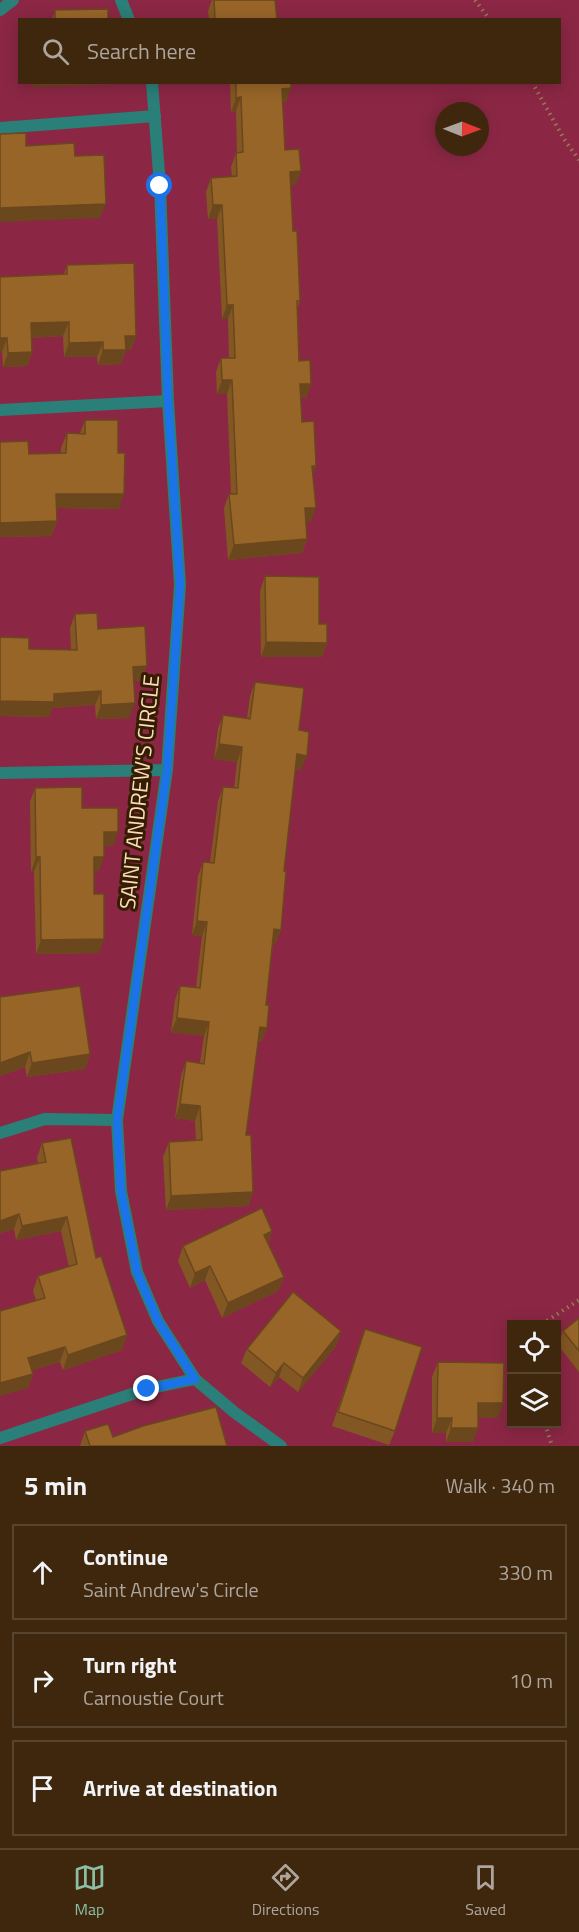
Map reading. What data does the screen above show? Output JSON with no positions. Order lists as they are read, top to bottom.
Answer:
{
  "streets": {
    "street": ["SAINT ANDREW'S CIRCLE"]
  },
  "north": "right",
  "page": {
    "search": "Search here",
    "heading": ["5 min", "Walk · 340 m"],
    "list": [
      ["Continue", "Saint Andrew's Circle", "330 m"],
      ["Turn right", "Carnoustie Court", "10 m"],
      "Arrive at destination"
    ],
    "nav": ["Map", "Directions", "Saved"]
  }
}
